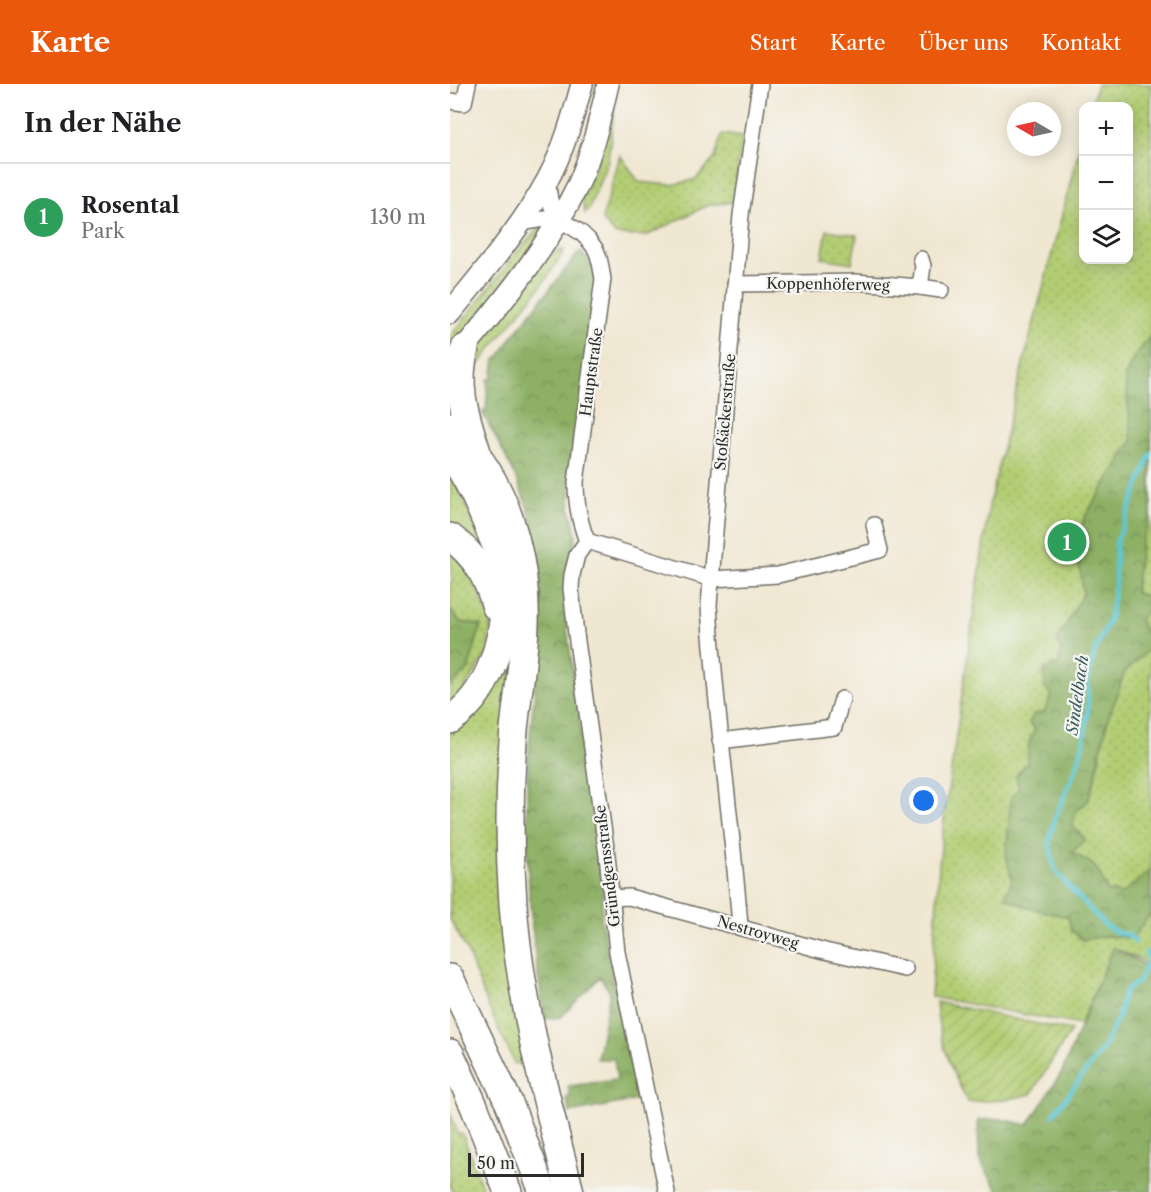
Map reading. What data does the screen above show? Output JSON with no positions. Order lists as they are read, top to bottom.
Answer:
{
  "streets": {
    "street": [
      "Koppenhöferweg",
      "Hauptstraße",
      "Stoßäckerstraße",
      "Gründgensstraße",
      "Nestroyweg"
    ]
  },
  "crossings": [
    ["Koppenhöferweg", "Stoßäckerstraße"],
    ["Hauptstraße", "Gründgensstraße"],
    ["Stoßäckerstraße", "Nestroyweg"],
    ["Gründgensstraße", "Nestroyweg"]
  ],
  "water": ["Sindelbach"],
  "scale_bar": "50 m",
  "north": "left",
  "page": {
    "header": "Karte",
    "nav": [
      "Start",
      "Karte",
      "Über uns",
      "Kontakt"
    ],
    "heading": "In der Nähe",
    "map_buttons": ["+", "−"],
    "list": [
      {
        "mark": "1",
        "name": "Rosental",
        "note": "Park",
        "value": "130 m"
      }
    ],
    "pins": "1",
    "scale": "50 m"
  }
}
